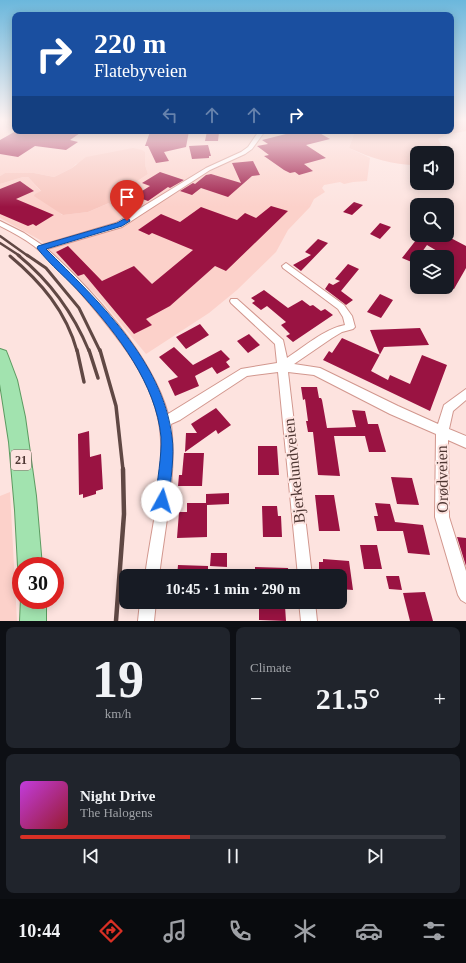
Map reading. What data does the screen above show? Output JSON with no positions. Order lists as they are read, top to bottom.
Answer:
{
  "streets": {
    "main road": ["21"],
    "street": ["Bjerkelundveien", "Orødveien"]
  },
  "page": {
    "turn": ["220 m", "Flatebyveien"],
    "limit": "30",
    "trip": "10:45 · 1 min · 290 m",
    "tile": [
      ["19", "km/h"],
      "Climate"
    ],
    "heat": ["−", "21.5°", "+"],
    "song": ["Night Drive", "The Halogens"],
    "tabs": "10:44"
  }
}
